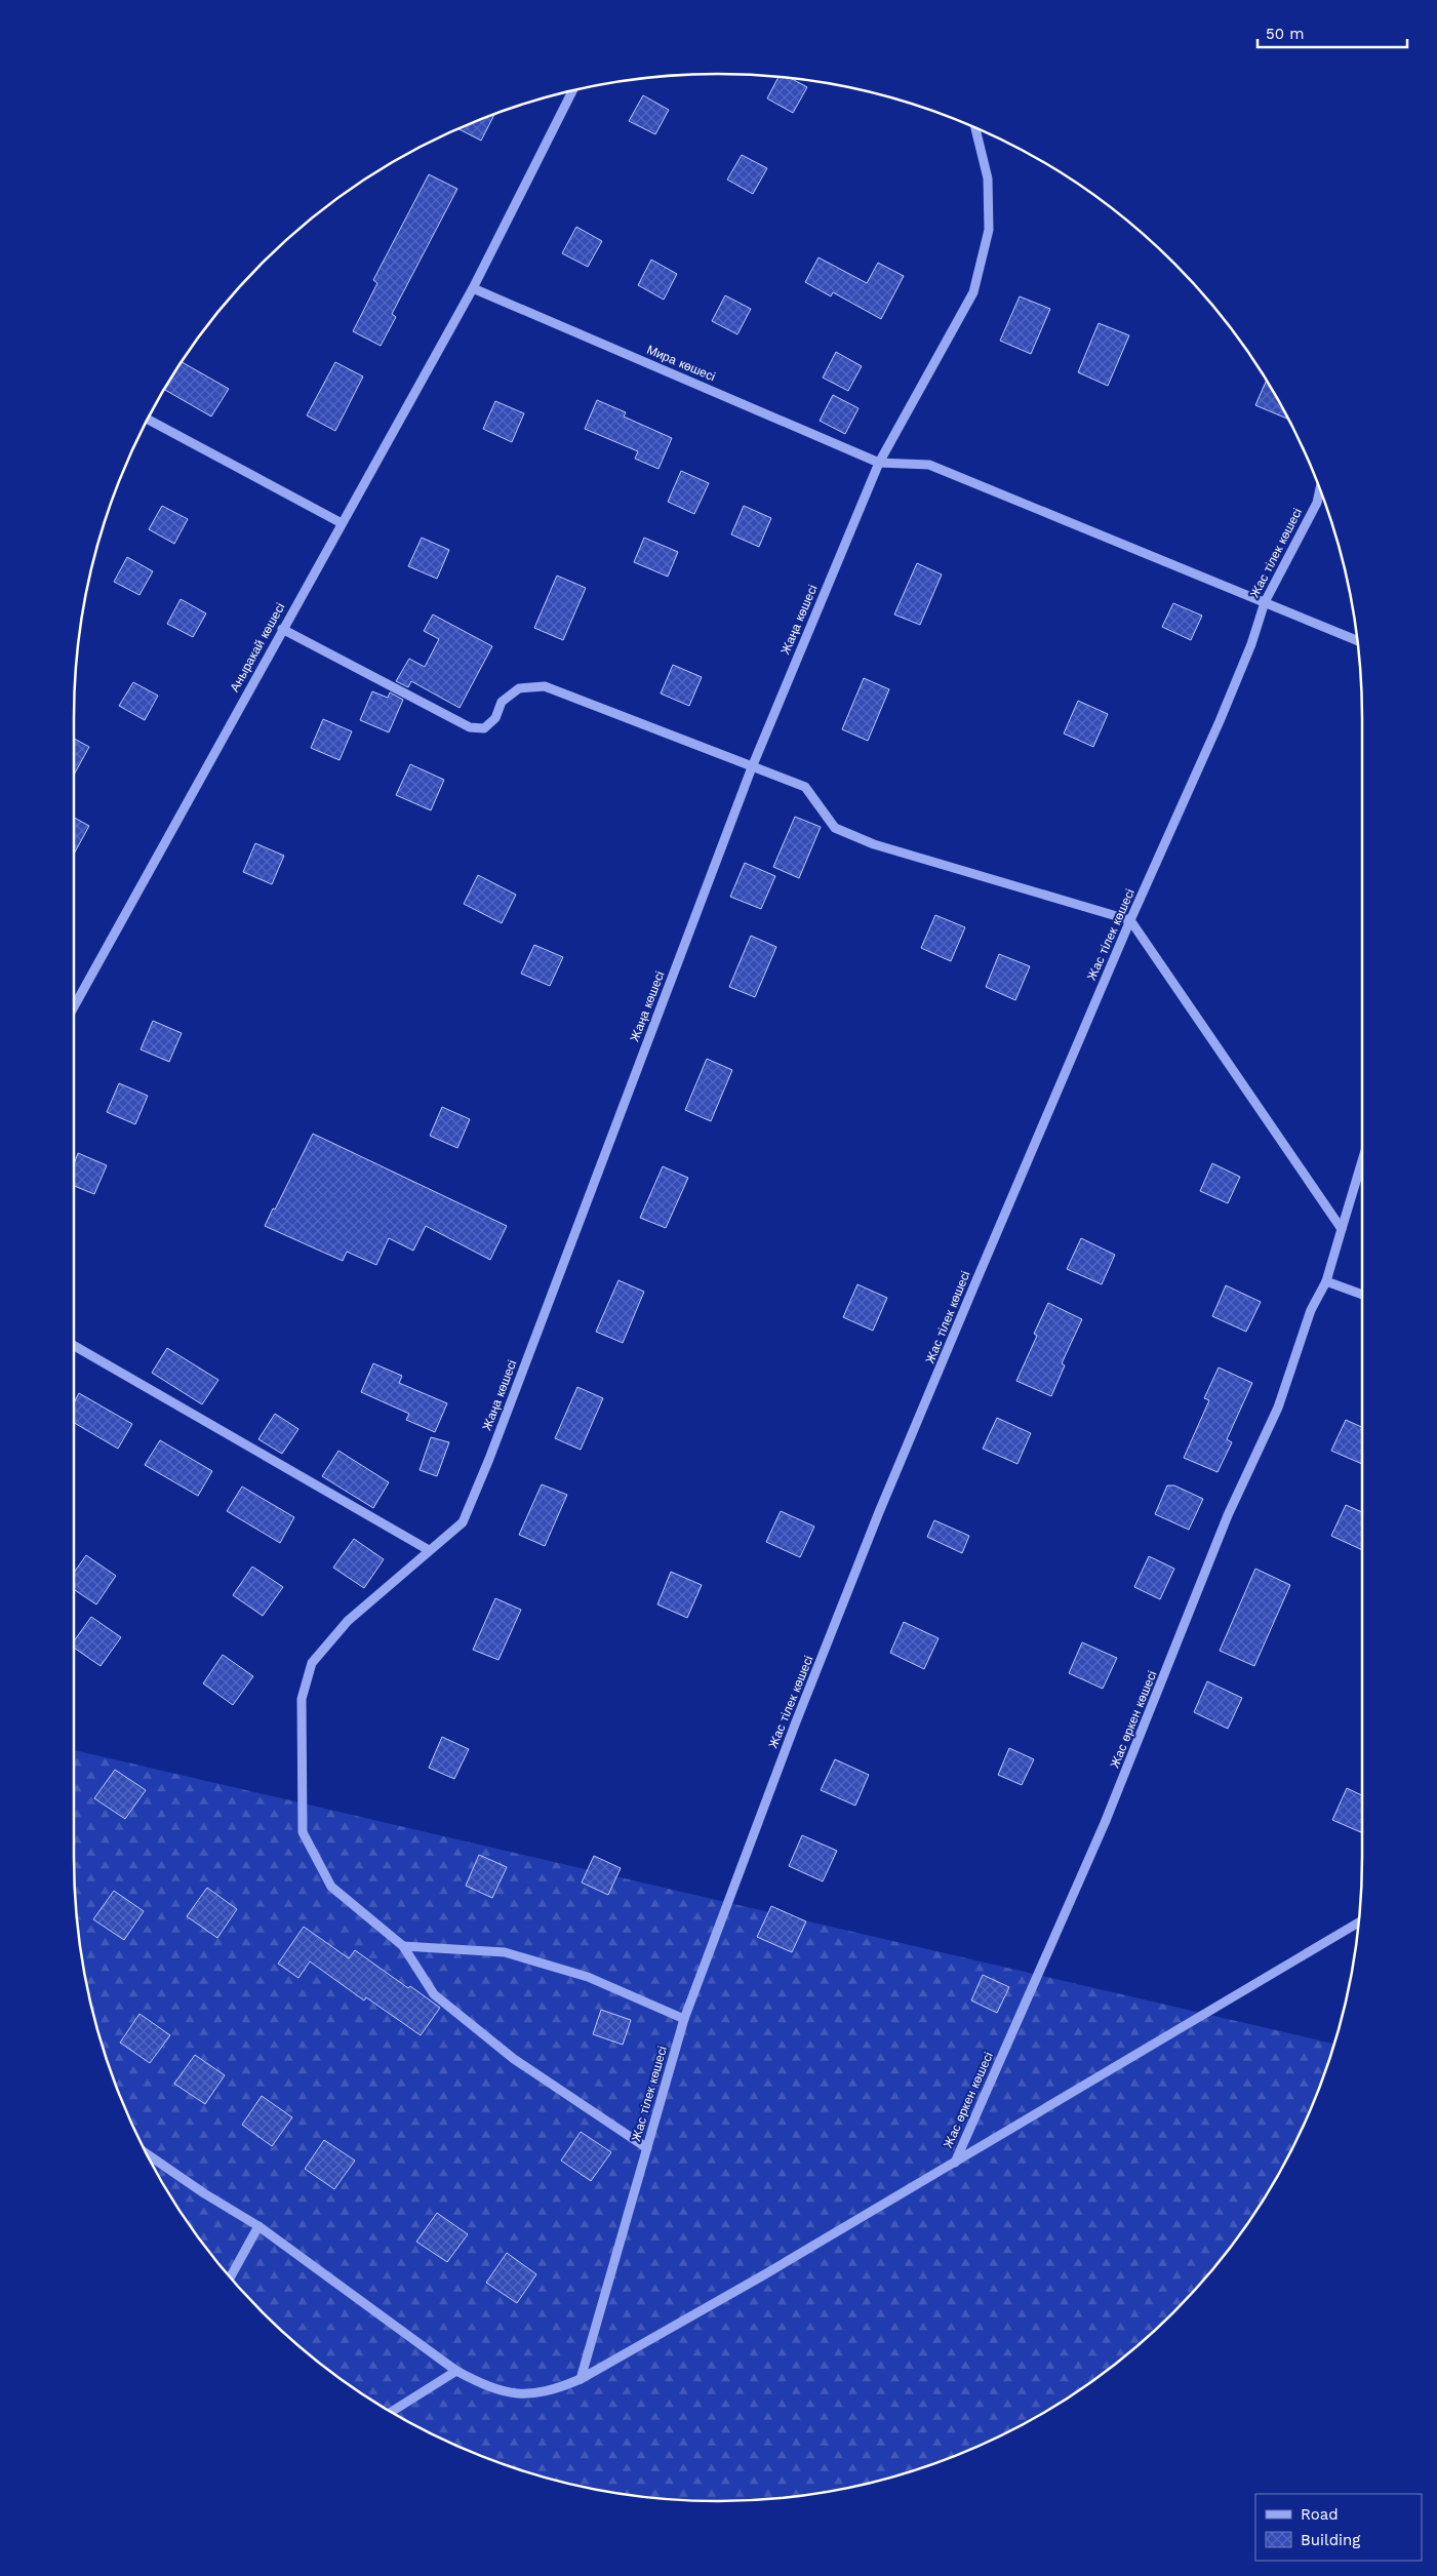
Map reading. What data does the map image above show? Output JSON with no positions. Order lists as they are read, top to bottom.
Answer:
{
  "streets": {
    "street": [
      "Мира көшесі",
      "Жас тілек көшесі",
      "Жаңа көшесі",
      "Аныракай көшесі",
      "Жас өркен көшесі"
    ]
  },
  "crossings": [
    ["Мира көшесі", "Жаңа көшесі"],
    ["Мира көшесі", "Аныракай көшесі"],
    ["Жас тілек көшесі", "Жаңа көшесі"]
  ],
  "legend": ["Road", "Building"],
  "scale_bar": "50 m"
}
